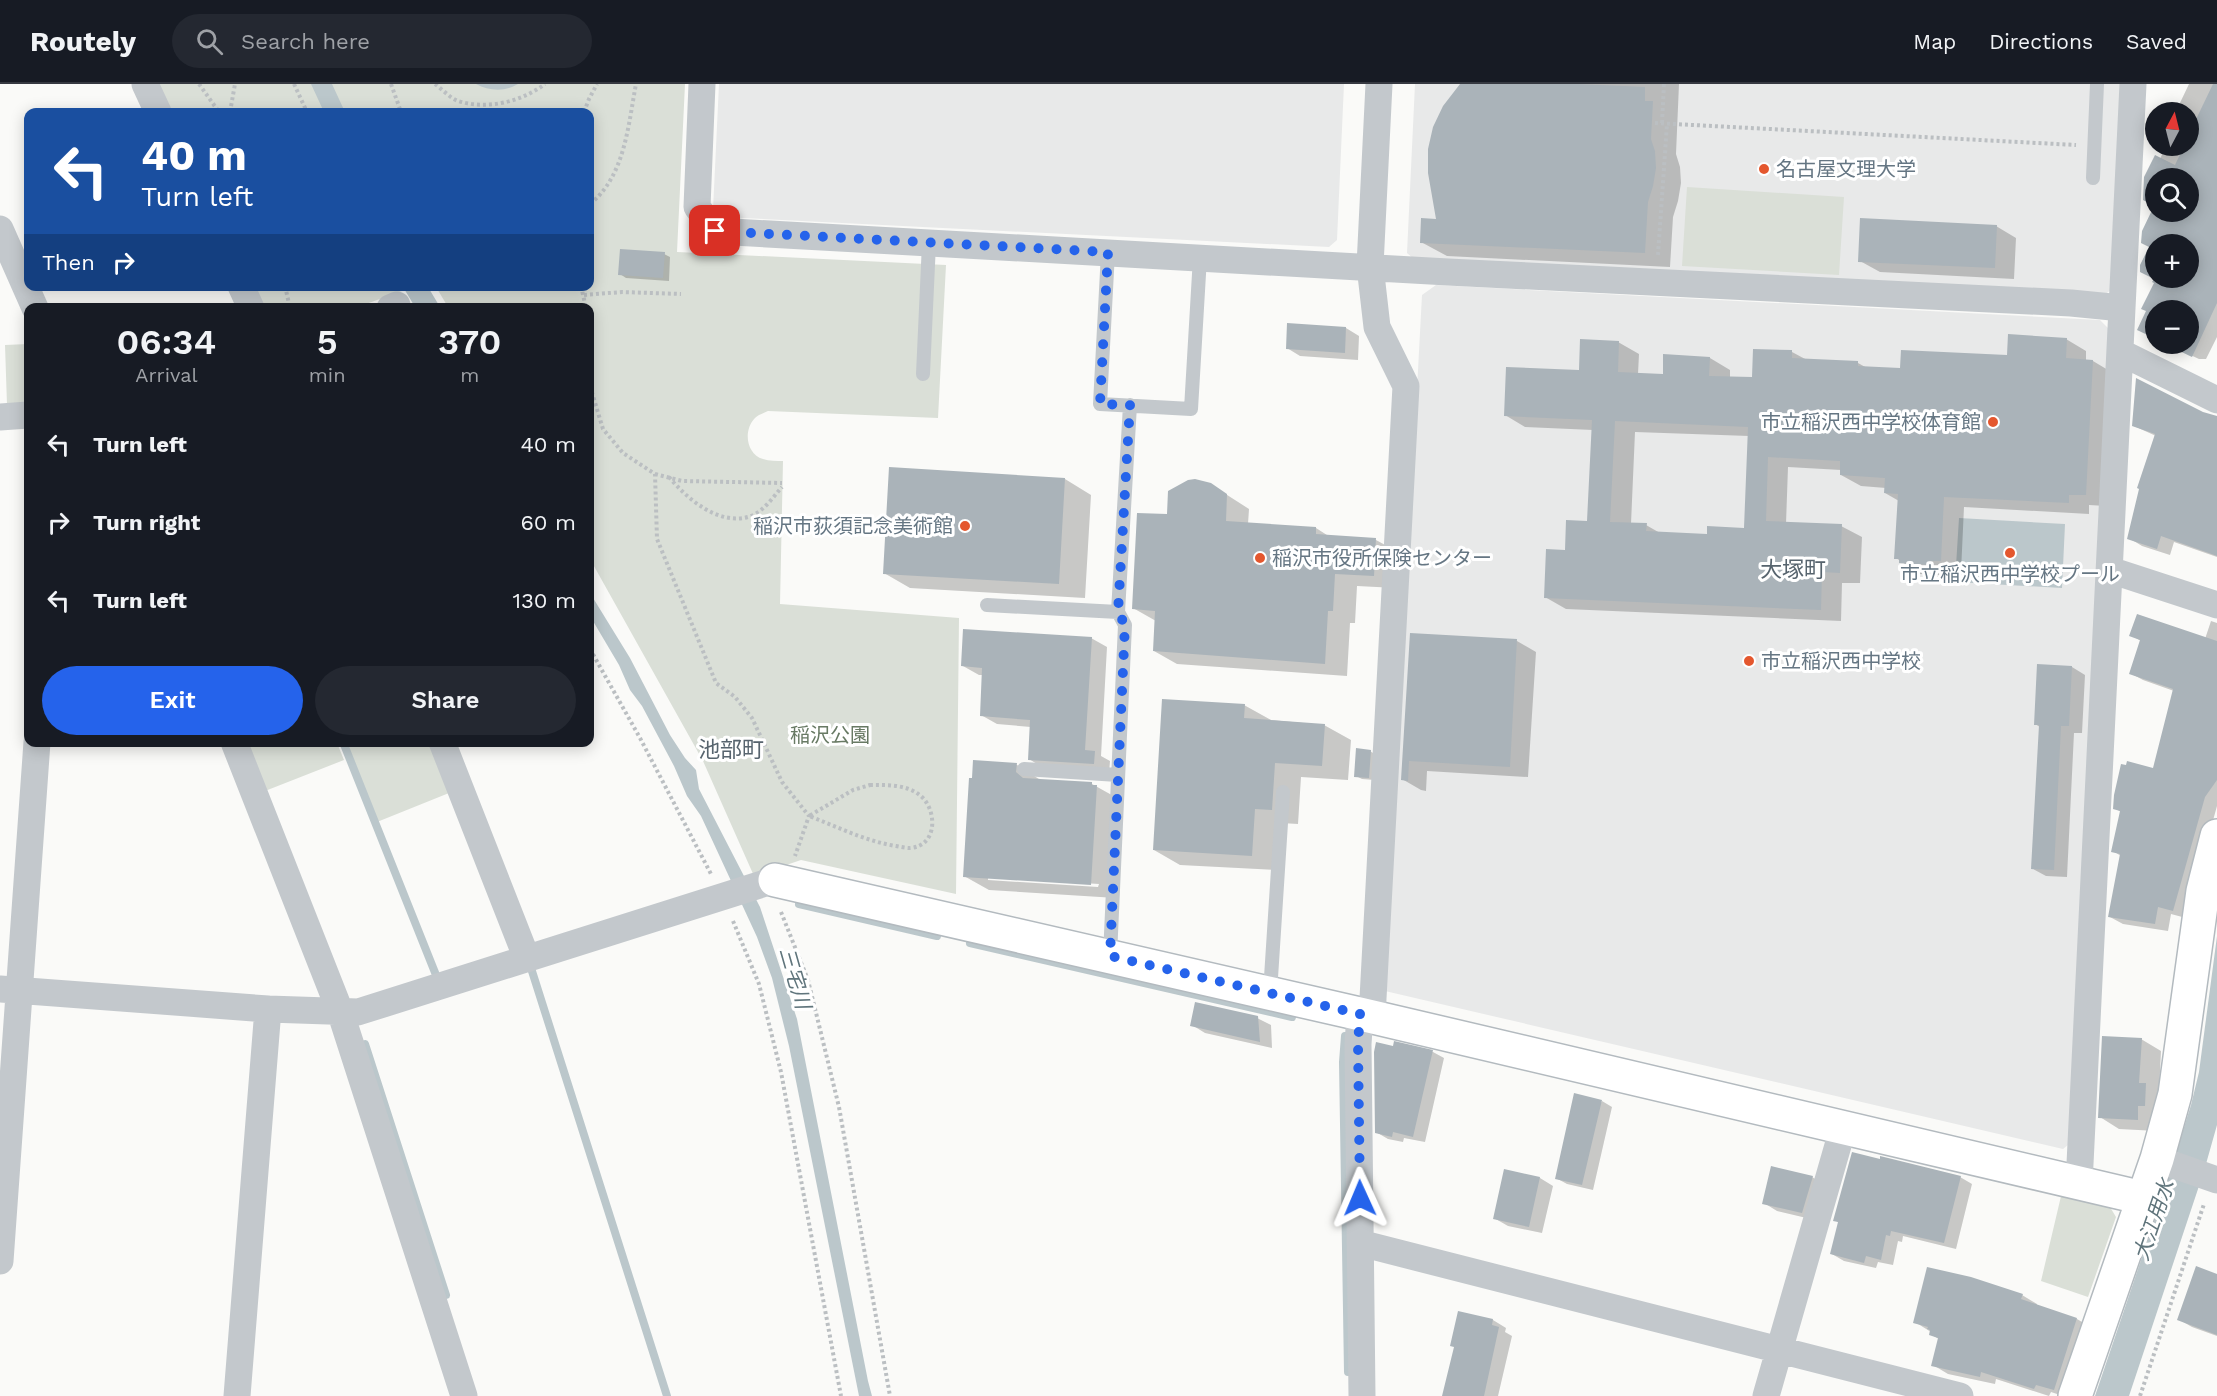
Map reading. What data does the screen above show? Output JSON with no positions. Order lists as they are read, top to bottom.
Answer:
{
  "districts": ["大塚町", "池部町"],
  "water": ["三宅川", "大江用水"],
  "parks": ["稲沢公園"],
  "places": [
    "名古屋文理大学",
    "市立稲沢西中学校体育館",
    "稲沢市荻須記念美術館",
    "市立稲沢西中学校プール",
    "稲沢市役所保険センター",
    "市立稲沢西中学校"
  ],
  "north": "top",
  "page": {
    "header": "Routely",
    "search": "Search here",
    "nav": ["Map", "Directions", "Saved"],
    "map_buttons": ["+", "−"],
    "turn": ["40 m", "Turn left"],
    "then": "Then",
    "eta": [
      "06:34",
      "Arrival",
      "5",
      "min",
      "370",
      "m"
    ],
    "list": [
      {
        "name": "Turn left",
        "value": "40 m"
      },
      {
        "name": "Turn right",
        "value": "60 m"
      },
      {
        "name": "Turn left",
        "value": "130 m"
      }
    ],
    "buttons": ["Exit", "Share"]
  }
}
